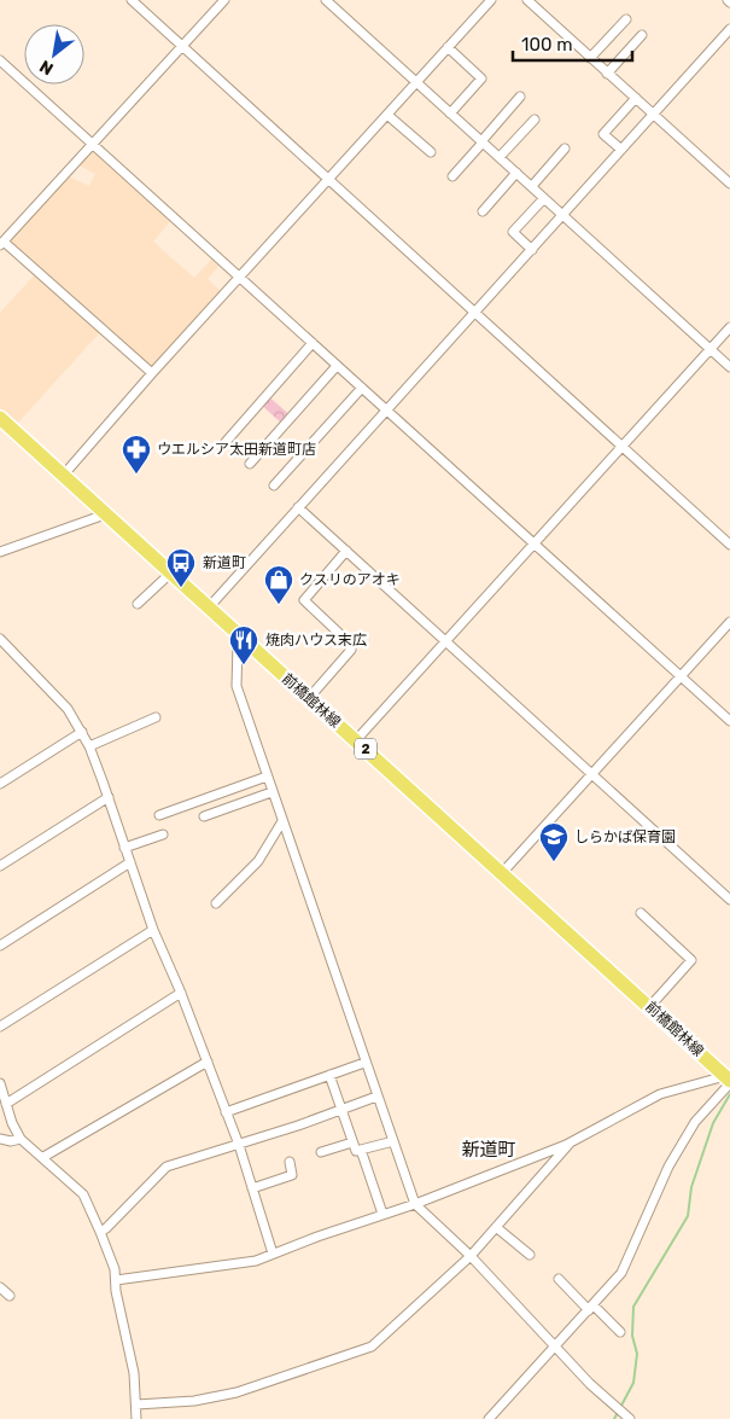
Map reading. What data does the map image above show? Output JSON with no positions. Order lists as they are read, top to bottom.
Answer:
{
  "streets": {
    "main road": ["前橋館林線", "2"]
  },
  "districts": ["新道町"],
  "places": {
    "pharmacy": ["ウエルシア太田新道町店"],
    "bus stop": ["新道町"],
    "shop": ["クスリのアオキ"],
    "restaurant": ["焼肉ハウス末広"],
    "school or university": ["しらかば保育園"]
  },
  "scale_bar": "100 m",
  "north": "bottom left"
}
